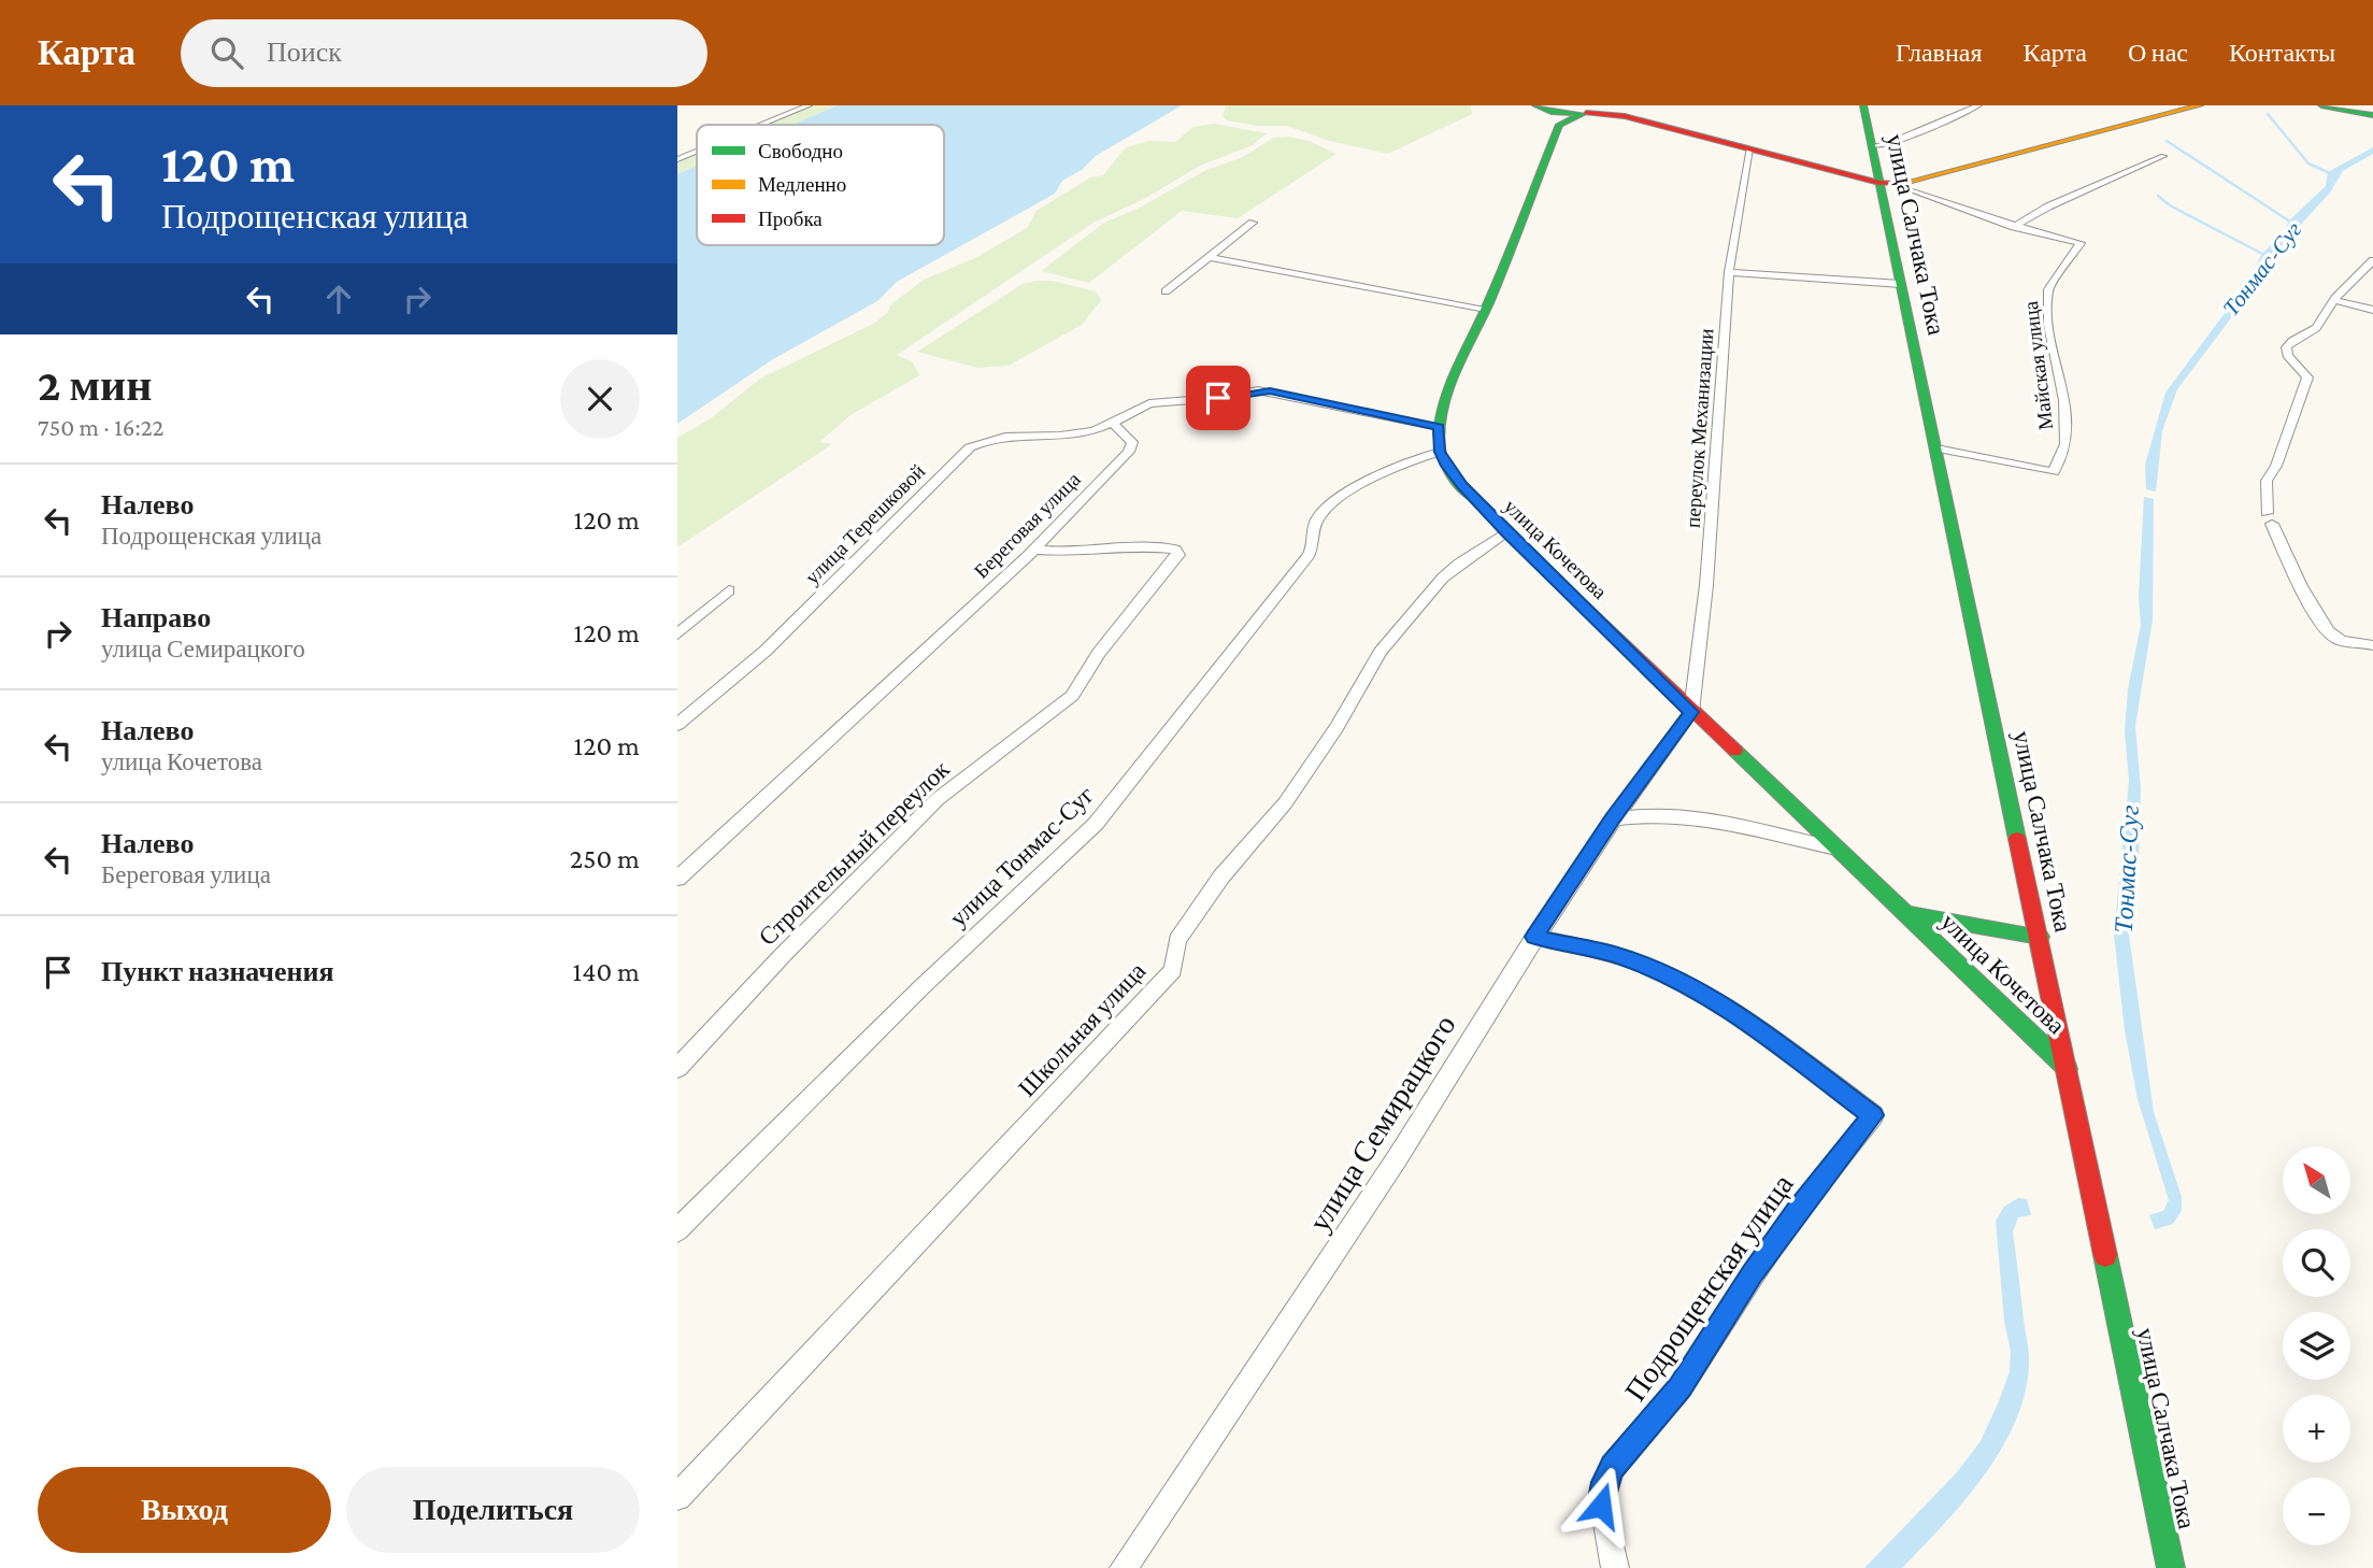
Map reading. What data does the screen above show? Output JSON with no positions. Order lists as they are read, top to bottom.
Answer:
{
  "streets": {
    "main road": ["улица Салчака Тока", "улица Кочетова"],
    "street": [
      "Майская улица",
      "переулок Механизации",
      "улица Терешковой",
      "Береговая улица",
      "Строительный переулок",
      "улица Тонмас-Суг",
      "Школьная улица",
      "улица Семирацкого",
      "Подрощенская улица"
    ]
  },
  "crossings": [
    ["улица Салчака Тока", "Майская улица"],
    ["улица Салчака Тока", "улица Кочетова"],
    ["переулок Механизации", "улица Кочетова"],
    ["переулок Механизации", "улица Семирацкого"],
    ["улица Терешковой", "Береговая улица"],
    ["Береговая улица", "Строительный переулок"],
    ["улица Кочетова", "улица Тонмас-Суг"],
    ["улица Кочетова", "Школьная улица"],
    ["улица Кочетова", "улица Семирацкого"],
    ["улица Семирацкого", "Подрощенская улица"]
  ],
  "water": ["Тонмас-Суг"],
  "legend": ["Свободно", "Медленно", "Пробка"],
  "north": "top left",
  "page": {
    "header": "Карта",
    "search": "Поиск",
    "nav": [
      "Главная",
      "Карта",
      "О нас",
      "Контакты"
    ],
    "turn": ["120 m", "Подрощенская улица"],
    "heading": ["2 мин", "750 m · 16:22"],
    "list": [
      {
        "name": "Налево",
        "note": "Подрощенская улица",
        "value": "120 m"
      },
      {
        "name": "Направо",
        "note": "улица Семирацкого",
        "value": "120 m"
      },
      {
        "name": "Налево",
        "note": "улица Кочетова",
        "value": "120 m"
      },
      {
        "name": "Налево",
        "note": "Береговая улица",
        "value": "250 m"
      },
      {
        "name": "Пункт назначения",
        "value": "140 m"
      }
    ],
    "map_buttons": ["+", "−"],
    "buttons": ["Выход", "Поделиться"]
  }
}
